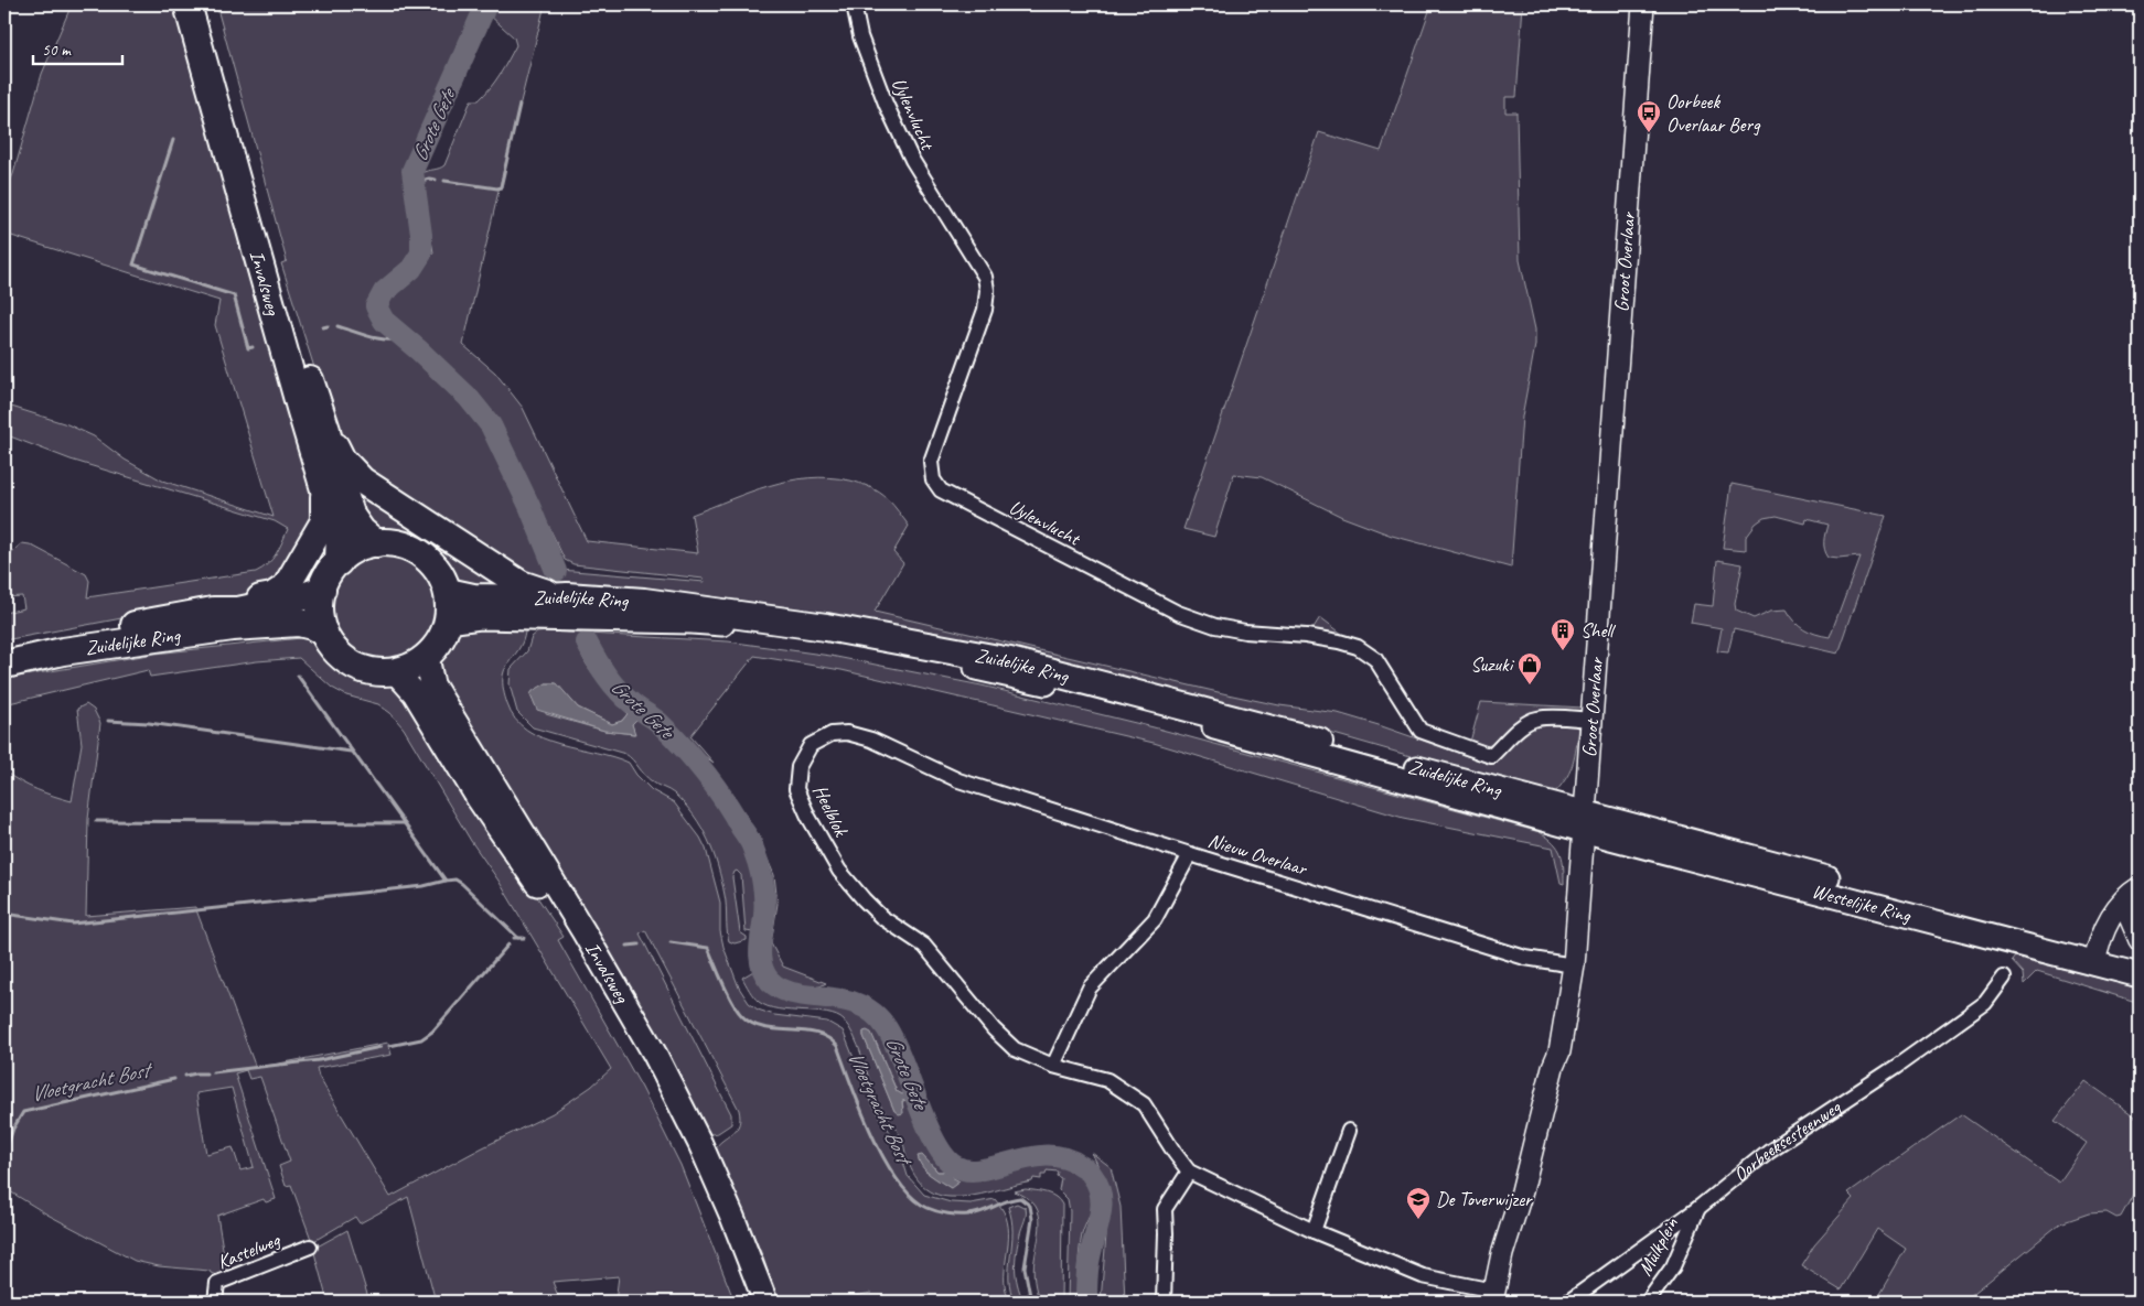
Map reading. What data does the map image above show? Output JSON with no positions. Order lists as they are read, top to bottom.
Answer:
{
  "streets": {
    "highway": ["Invalsweg", "Zuidelijke Ring"],
    "main road": ["Groot Overlaar", "Westelijke Ring"],
    "street": [
      "Uylenvlucht",
      "Heelblok",
      "Nieuw Overlaar",
      "Oorbeeksesteenweg",
      "Mulkplein",
      "Kastelweg"
    ]
  },
  "crossings": [
    ["Uylenvlucht", "Groot Overlaar"],
    ["Groot Overlaar", "Zuidelijke Ring"],
    ["Groot Overlaar", "Nieuw Overlaar"],
    ["Groot Overlaar", "Westelijke Ring"],
    ["Invalsweg", "Zuidelijke Ring"],
    ["Zuidelijke Ring", "Westelijke Ring"],
    ["Heelblok", "Nieuw Overlaar"],
    ["Oorbeeksesteenweg", "Mulkplein"]
  ],
  "water": ["Grote Gete", "Vloetgracht Bost"],
  "places": {
    "bus stop": ["Oorbeek Overlaar Berg"],
    "building": ["Shell"],
    "shop": ["Suzuki"],
    "school or university": ["De Toverwijzer"]
  },
  "scale_bar": "50 m"
}
